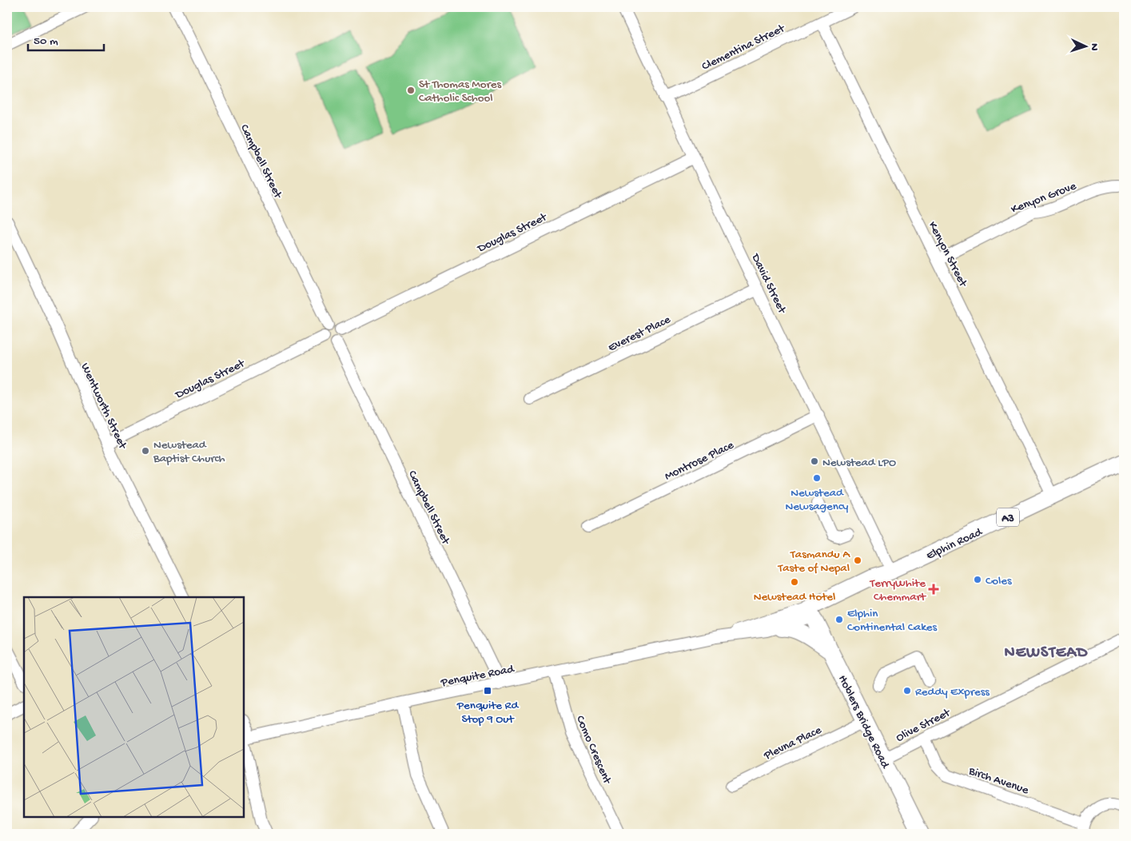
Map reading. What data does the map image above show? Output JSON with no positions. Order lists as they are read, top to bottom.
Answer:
{
  "streets": {
    "highway": ["A3", "Elphin Road", "Hoblers Bridge Road"],
    "street": [
      "Clementina Street",
      "Campbell Street",
      "Kenyon Grove",
      "Douglas Street",
      "Kenyon Street",
      "David Street",
      "Everest Place",
      "Wentworth Street",
      "Montrose Place",
      "Penquite Road",
      "Olive Street",
      "Plevna Place",
      "Como Crescent",
      "Birch Avenue"
    ]
  },
  "crossings": [
    ["Clementina Street", "Kenyon Street"],
    ["Clementina Street", "David Street"],
    ["Campbell Street", "Douglas Street"],
    ["Campbell Street", "Penquite Road"],
    ["Kenyon Grove", "Kenyon Street"],
    ["Douglas Street", "David Street"],
    ["Douglas Street", "Wentworth Street"],
    ["Kenyon Street", "Elphin Road"],
    ["David Street", "Everest Place"],
    ["David Street", "Montrose Place"],
    ["David Street", "Elphin Road"],
    ["Elphin Road", "Penquite Road"],
    ["Elphin Road", "Hoblers Bridge Road"],
    ["Penquite Road", "Hoblers Bridge Road"],
    ["Penquite Road", "Como Crescent"],
    ["Hoblers Bridge Road", "Olive Street"],
    ["Hoblers Bridge Road", "Plevna Place"],
    ["Olive Street", "Birch Avenue"]
  ],
  "districts": ["NEWSTEAD"],
  "places": {
    "other": [
      "St Thomas Mores Catholic School",
      "Newstead Baptist Church",
      "Newstead LPO",
      "Newstead Newsagency",
      "Tasmandu A Taste of Nepal",
      "Coles",
      "Newstead Hotel",
      "Elphin Continental Cakes",
      "Reddy Express"
    ],
    "health": ["TerryWhite Chemmart"],
    "transit": ["Penquite Rd Stop 9 Out"]
  },
  "scale_bar": "50 m",
  "north": "right"
}
